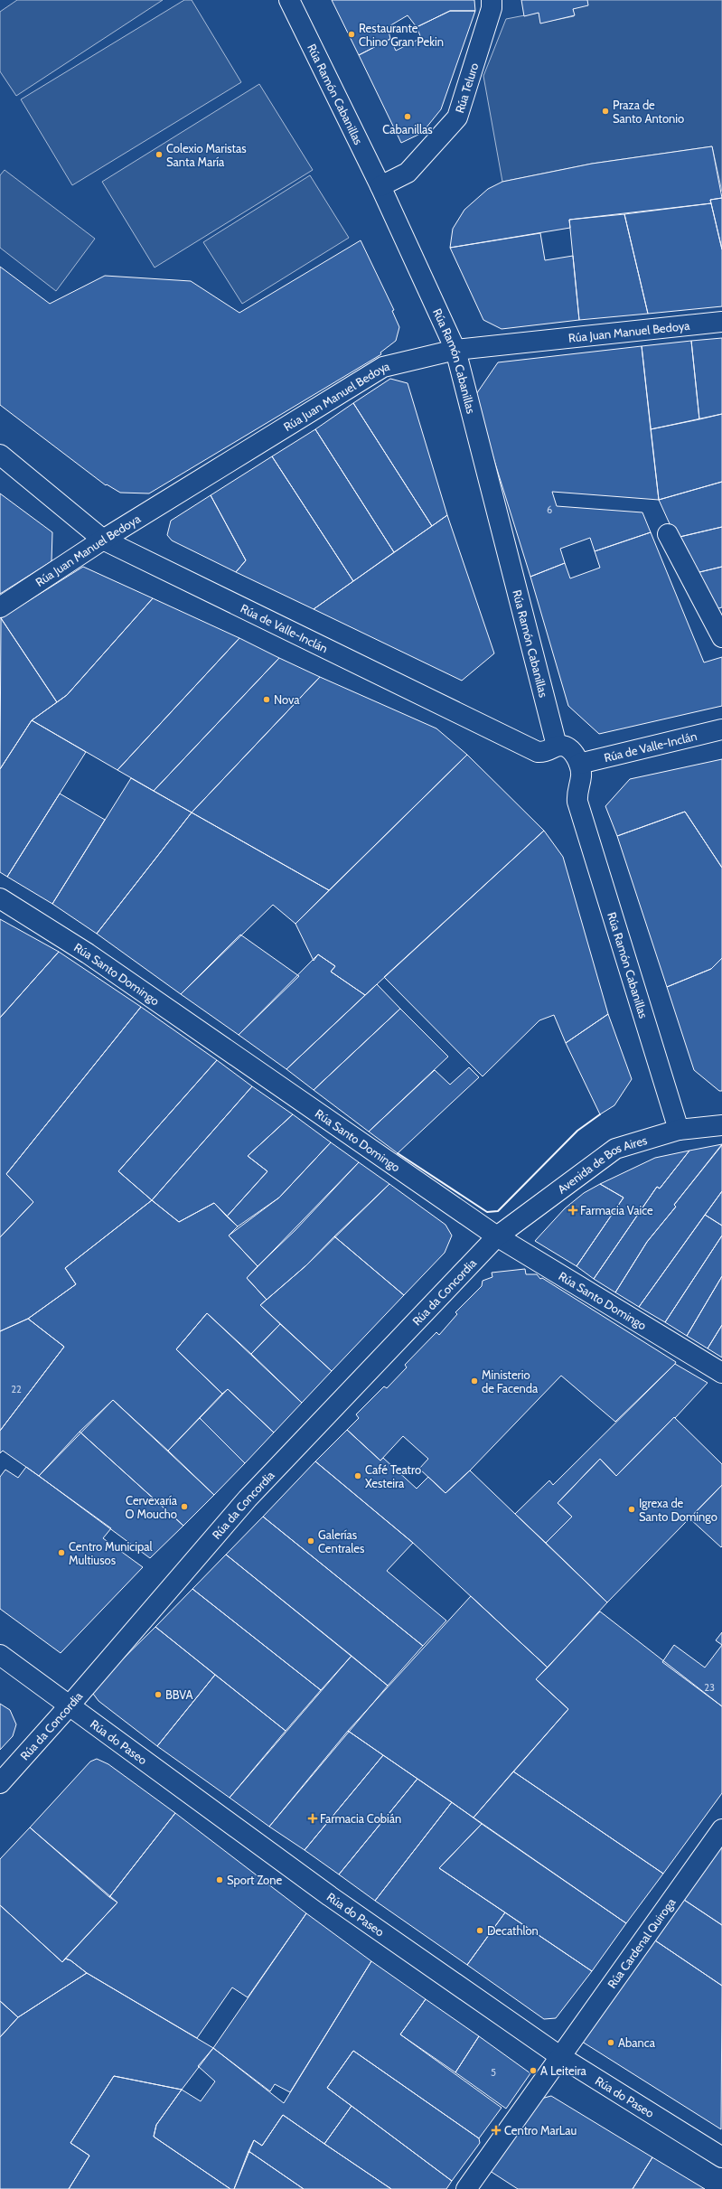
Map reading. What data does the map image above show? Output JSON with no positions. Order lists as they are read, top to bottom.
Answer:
{
  "streets": {
    "street": [
      "Rúa Teluro",
      "Rúa Ramón Cabanillas",
      "Rúa Juan Manuel Bedoya",
      "Rúa de Valle-Inclán",
      "Rúa Santo Domingo",
      "Avenida de Bos Aires",
      "Rúa da Concordia",
      "Rúa do Paseo",
      "Rúa Cardenal Quiroga"
    ]
  },
  "crossings": [
    ["Rúa Teluro", "Rúa Ramón Cabanillas"],
    ["Rúa Ramón Cabanillas", "Rúa Juan Manuel Bedoya"],
    ["Rúa Ramón Cabanillas", "Rúa de Valle-Inclán"],
    ["Rúa Ramón Cabanillas", "Avenida de Bos Aires"],
    ["Rúa Juan Manuel Bedoya", "Rúa de Valle-Inclán"],
    ["Rúa Santo Domingo", "Avenida de Bos Aires"],
    ["Rúa Santo Domingo", "Rúa da Concordia"],
    ["Avenida de Bos Aires", "Rúa da Concordia"],
    ["Rúa da Concordia", "Rúa do Paseo"],
    ["Rúa do Paseo", "Rúa Cardenal Quiroga"]
  ],
  "places": {
    "other": [
      "Restaurante Chino Gran Pekin",
      "Praza de Santo Antonio",
      "Cabanillas",
      "Colexio Maristas Santa María",
      "Nova",
      "Ministerio de Facenda",
      "Café Teatro Xesteira",
      "Cervexaría O Moucho",
      "Igrexa de Santo Domingo",
      "Galerías Centrales",
      "Centro Municipal Multiusos",
      "BBVA",
      "Sport Zone",
      "Decathlon",
      "Abanca",
      "A Leiteira"
    ],
    "health": ["Farmacia Vaice", "Farmacia Cobián", "Centro MarLau"]
  },
  "house_numbers": [
    "6",
    "22",
    "23",
    "5"
  ]
}
